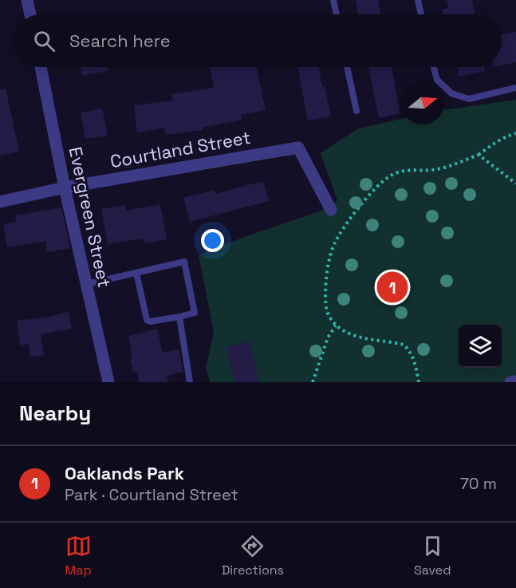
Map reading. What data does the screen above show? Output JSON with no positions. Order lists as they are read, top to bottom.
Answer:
{
  "streets": {
    "street": ["Courtland Street", "Evergreen Street"]
  },
  "crossings": [
    ["Courtland Street", "Evergreen Street"]
  ],
  "north": "right",
  "page": {
    "search": "Search here",
    "pins": "1",
    "heading": "Nearby",
    "list": [
      {
        "mark": "1",
        "name": "Oaklands Park",
        "note": "Park · Courtland Street",
        "value": "70 m"
      }
    ],
    "nav": ["Map", "Directions", "Saved"]
  }
}
